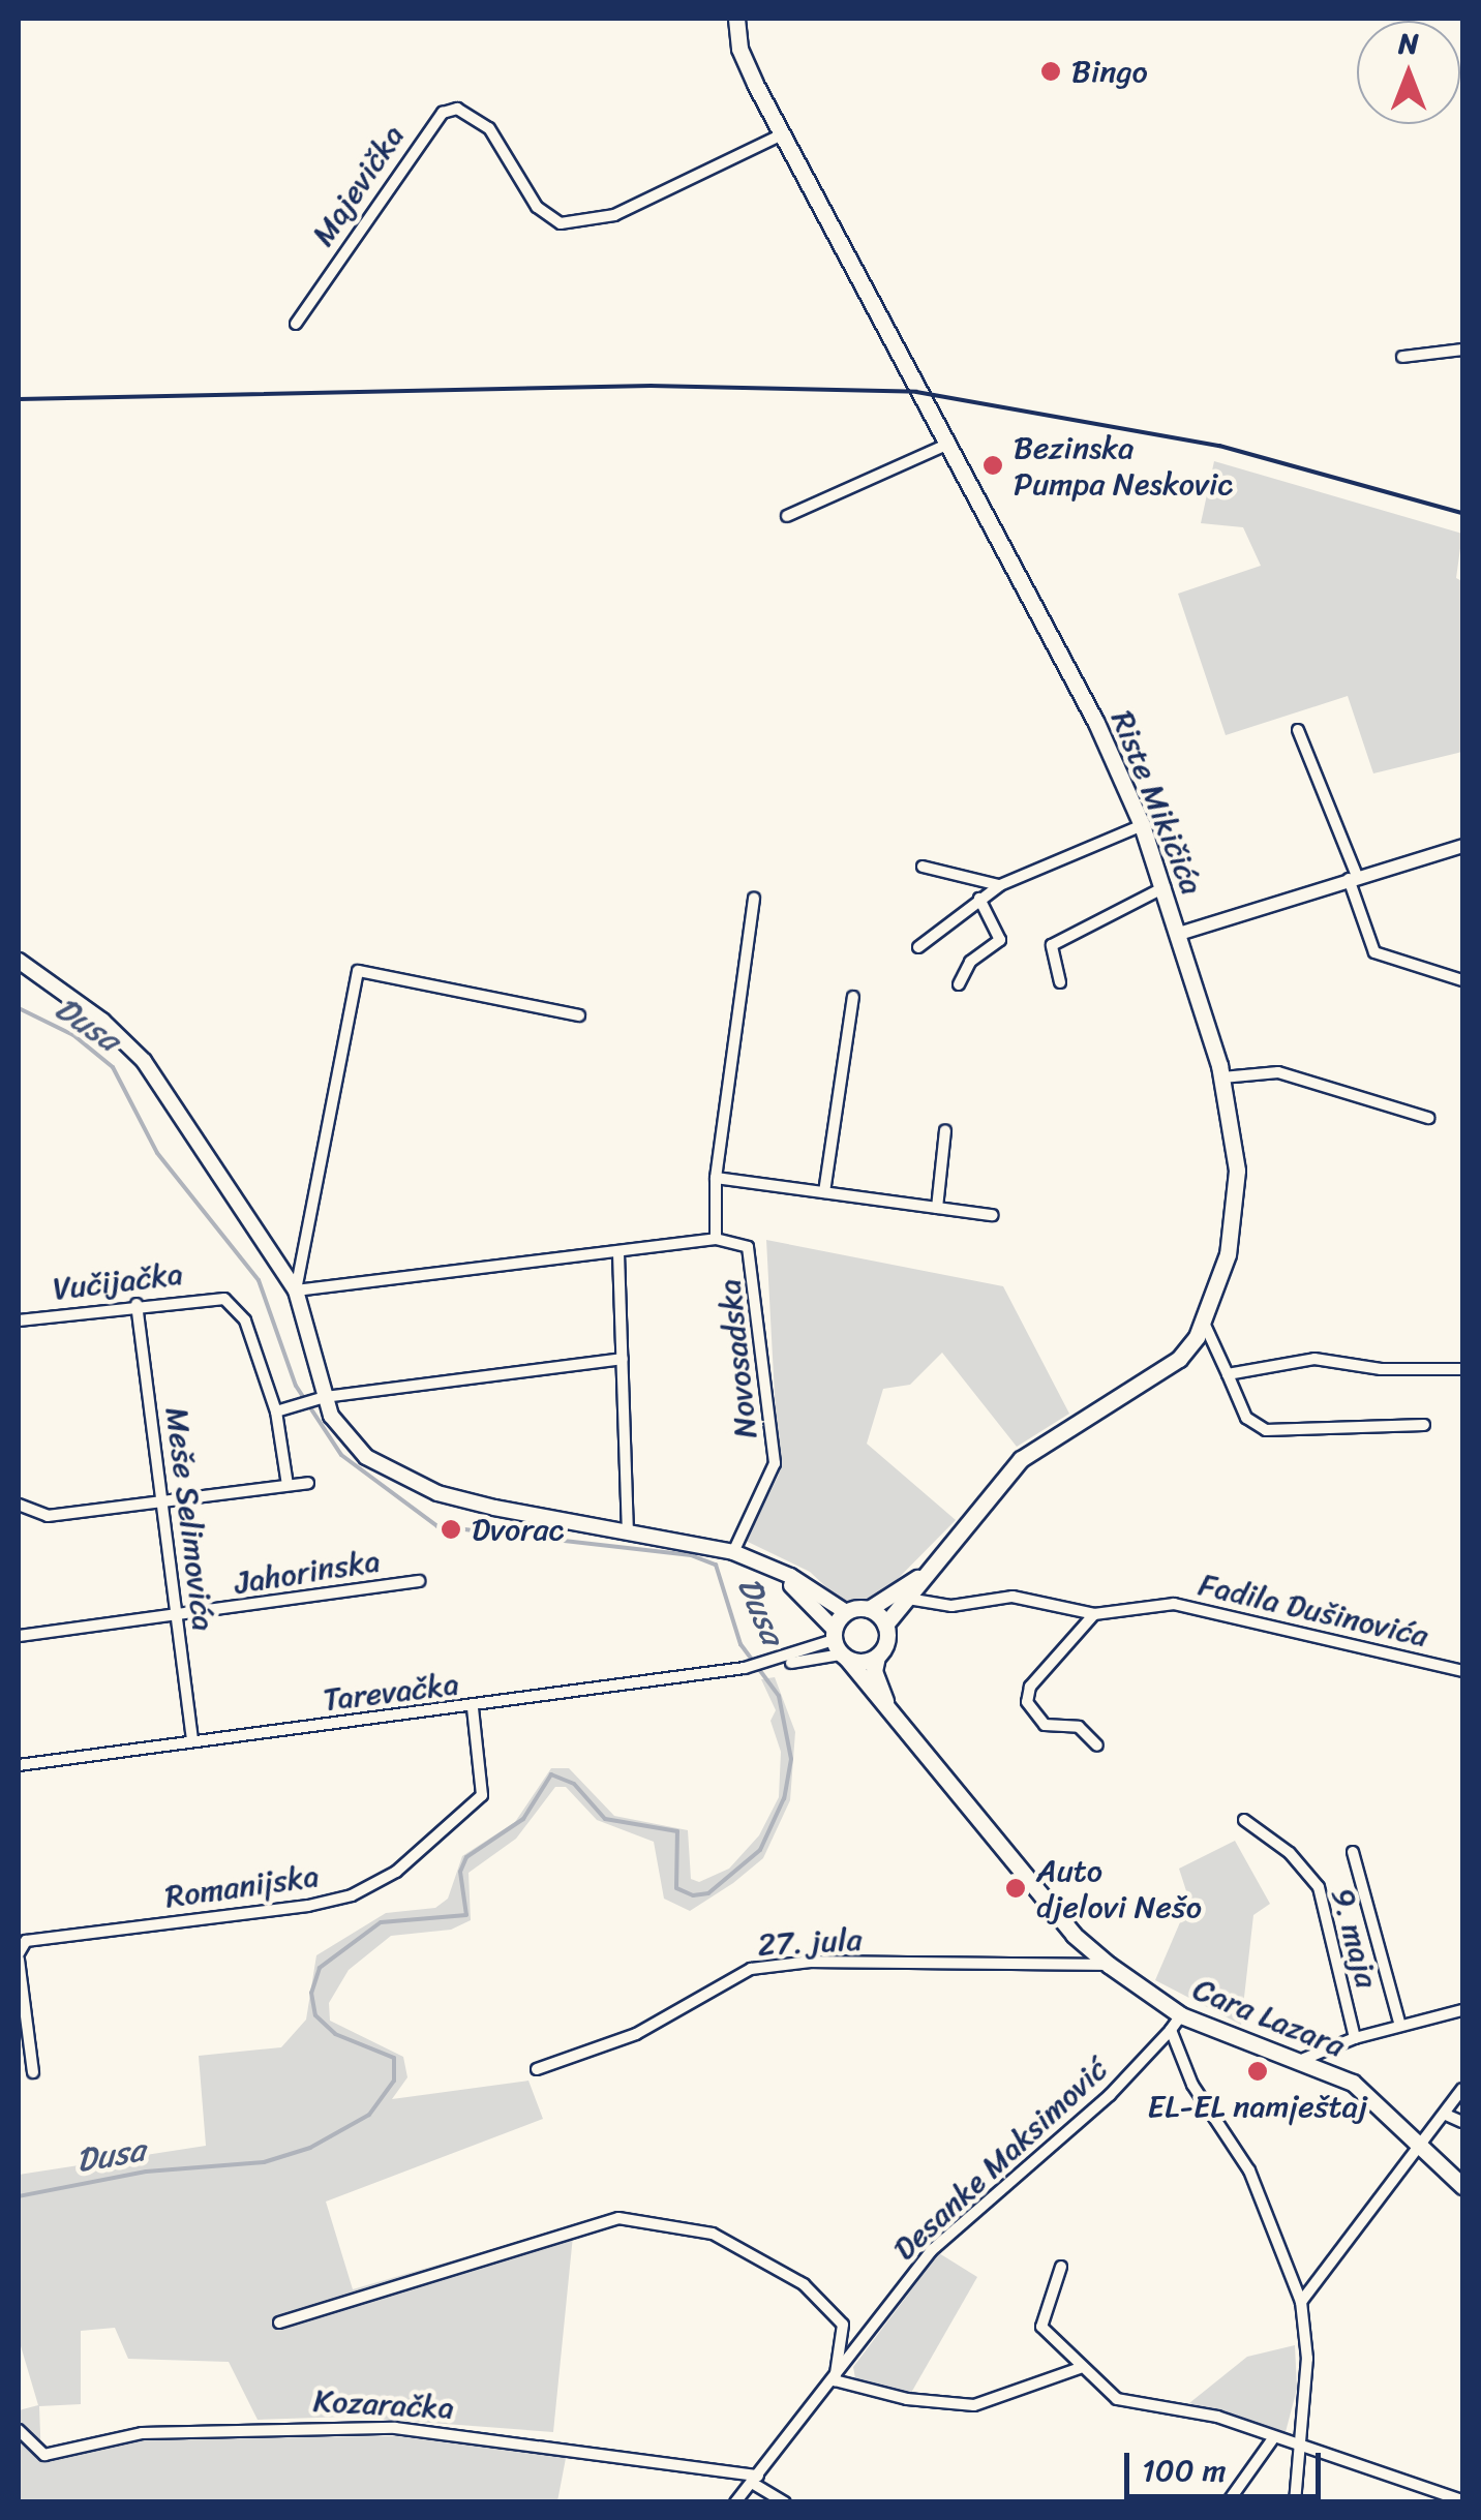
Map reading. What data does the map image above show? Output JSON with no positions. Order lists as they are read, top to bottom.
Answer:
{
  "streets": {
    "main road": ["Riste Mikičića", "Cara Lazara"],
    "street": [
      "Majevička",
      "Vučijačka",
      "Novosadska",
      "Meše Selimovića",
      "Jahorinska",
      "Fadila Dušinovića",
      "Tarevačka",
      "Romanijska",
      "9. maja",
      "27. jula",
      "Desanke Maksimović",
      "Kozaračka"
    ]
  },
  "crossings": [
    ["Majevička", "Riste Mikičića"],
    ["Riste Mikičića", "Fadila Dušinovića"],
    ["Riste Mikičića", "Tarevačka"],
    ["Riste Mikičića", "Cara Lazara"],
    ["Vučijačka", "Meše Selimovića"],
    ["Meše Selimovića", "Jahorinska"],
    ["Meše Selimovića", "Tarevačka"],
    ["Tarevačka", "Romanijska"],
    ["Tarevačka", "Cara Lazara"],
    ["27. jula", "Cara Lazara"],
    ["Cara Lazara", "Desanke Maksimović"],
    ["Desanke Maksimović", "Kozaračka"]
  ],
  "water": ["Dusa"],
  "places": [
    "Bingo",
    "Bezinska Pumpa Neskovic",
    "Dvorac",
    "Auto djelovi Nešo",
    "EL-EL namještaj"
  ],
  "scale_bar": "100 m",
  "north": "top"
}
